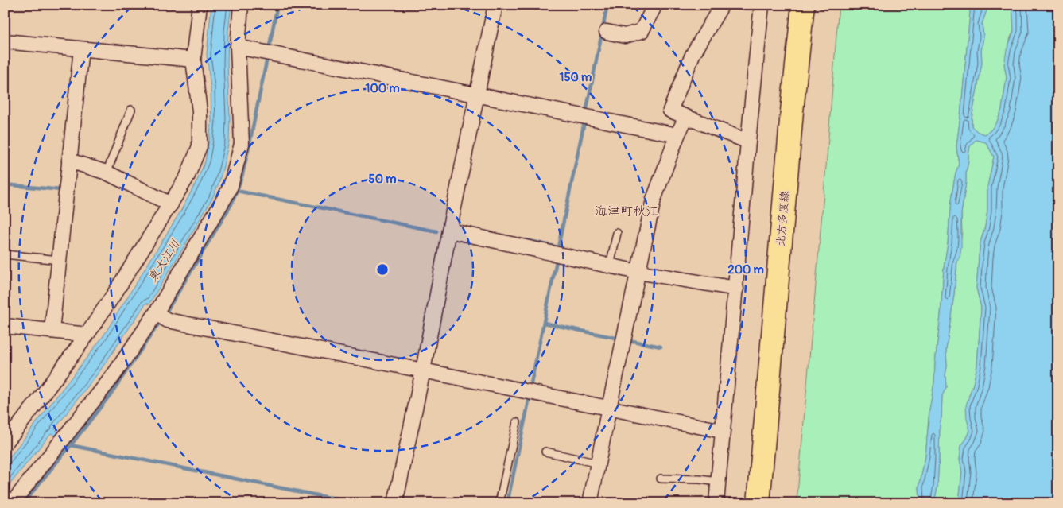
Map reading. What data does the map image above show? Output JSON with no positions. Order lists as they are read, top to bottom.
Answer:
{
  "streets": {
    "main road": ["北方多度線"]
  },
  "districts": ["海津町秋江"],
  "water": ["東大江川"],
  "rings": [
    "150 m",
    "100 m",
    "50 m",
    "200 m"
  ]
}
